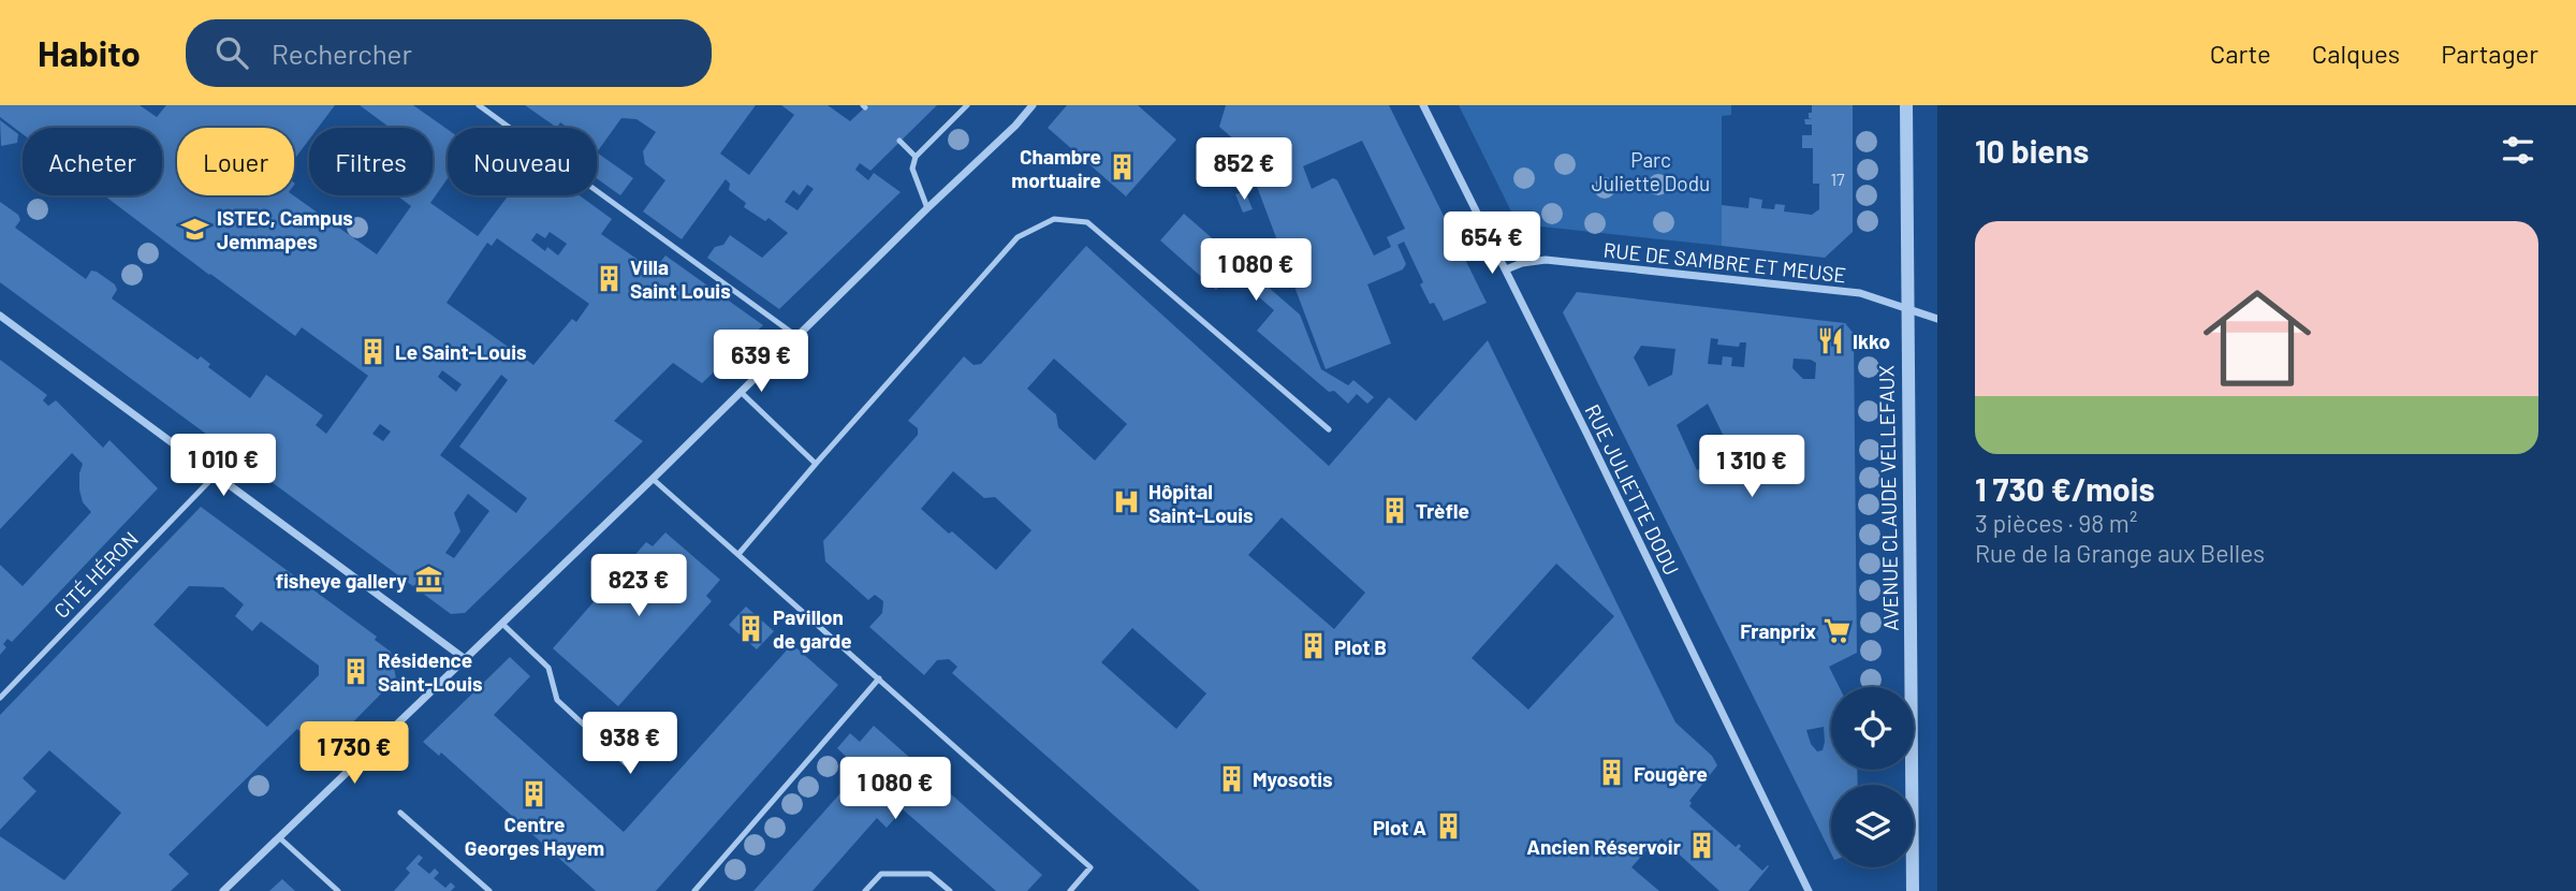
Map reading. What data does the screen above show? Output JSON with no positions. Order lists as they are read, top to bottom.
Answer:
{
  "streets": {
    "street": ["RUE DE SAMBRE ET MEUSE", "RUE JULIETTE DODU", "AVENUE CLAUDE VELLEFAUX"],
    "lane": ["CITÉ HÉRON"]
  },
  "crossings": [
    ["RUE DE SAMBRE ET MEUSE", "RUE JULIETTE DODU"],
    ["RUE DE SAMBRE ET MEUSE", "AVENUE CLAUDE VELLEFAUX"]
  ],
  "parks": ["Parc Juliette Dodu"],
  "places": {
    "building": [
      "Chambre mortuaire",
      "Villa Saint Louis",
      "Le Saint-Louis",
      "Trèfle",
      "Pavillon de garde",
      "Plot B",
      "Résidence Saint-Louis",
      "Fougère",
      "Myosotis",
      "Centre Georges Hayem",
      "Plot A",
      "Ancien Réservoir"
    ],
    "school or university": ["ISTEC, Campus Jemmapes"],
    "restaurant": ["Ikko"],
    "hospital": ["Hôpital Saint-Louis"],
    "museum": ["fisheye gallery"],
    "supermarket": ["Franprix"]
  },
  "house_numbers": ["17"],
  "page": {
    "header": "Habito",
    "search": "Rechercher",
    "nav": ["Carte", "Calques", "Partager"],
    "heading": "10 biens",
    "chip": [
      "Acheter",
      "Louer",
      "Filtres",
      "Nouveau"
    ],
    "price": [
      "852 €",
      "654 €",
      "1 080 €",
      "639 €",
      "1 010 €",
      "1 310 €",
      "823 €",
      "938 €",
      "1 730 €",
      "1 080 €"
    ],
    "list": [
      {
        "name": "1 730 €/mois",
        "note": "3 pièces · 98 m² · Rue de la Grange aux Belles"
      }
    ]
  }
}
